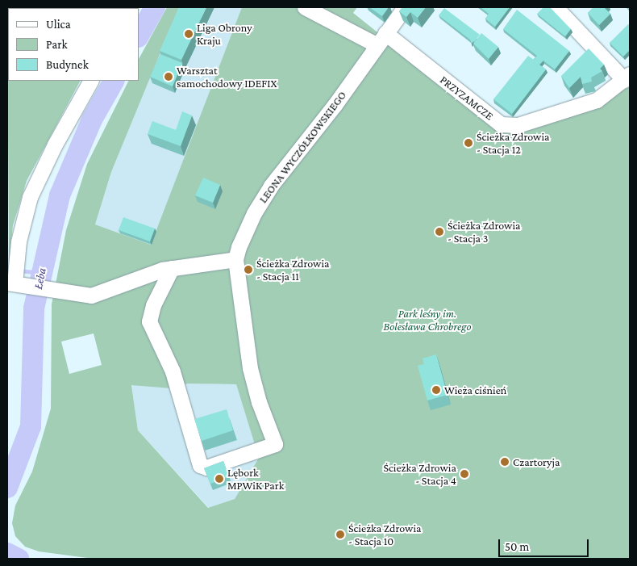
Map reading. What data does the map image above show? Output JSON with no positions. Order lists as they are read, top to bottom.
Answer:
{
  "streets": {
    "street": ["PRZYZAMCZE", "LEONA WYCZÓŁKOWSKIEGO"]
  },
  "crossings": [
    ["PRZYZAMCZE", "LEONA WYCZÓŁKOWSKIEGO"]
  ],
  "water": ["Łeba"],
  "parks": ["Park leśny im. Bolesława Chrobrego"],
  "places": [
    "Liga Obrony Kraju",
    "Warsztat samochodowy IDEFIX",
    "Ścieżka Zdrowia - Stacja 12",
    "Ścieżka Zdrowia - Stacja 3",
    "Ścieżka Zdrowia - Stacja 11",
    "Wieża ciśnień",
    "Czartoryja",
    "Ścieżka Zdrowia - Stacja 4",
    "Lębork MPWiK Park",
    "Ścieżka Zdrowia - Stacja 10"
  ],
  "legend": ["Ulica", "Park", "Budynek"],
  "scale_bar": "50 m"
}
